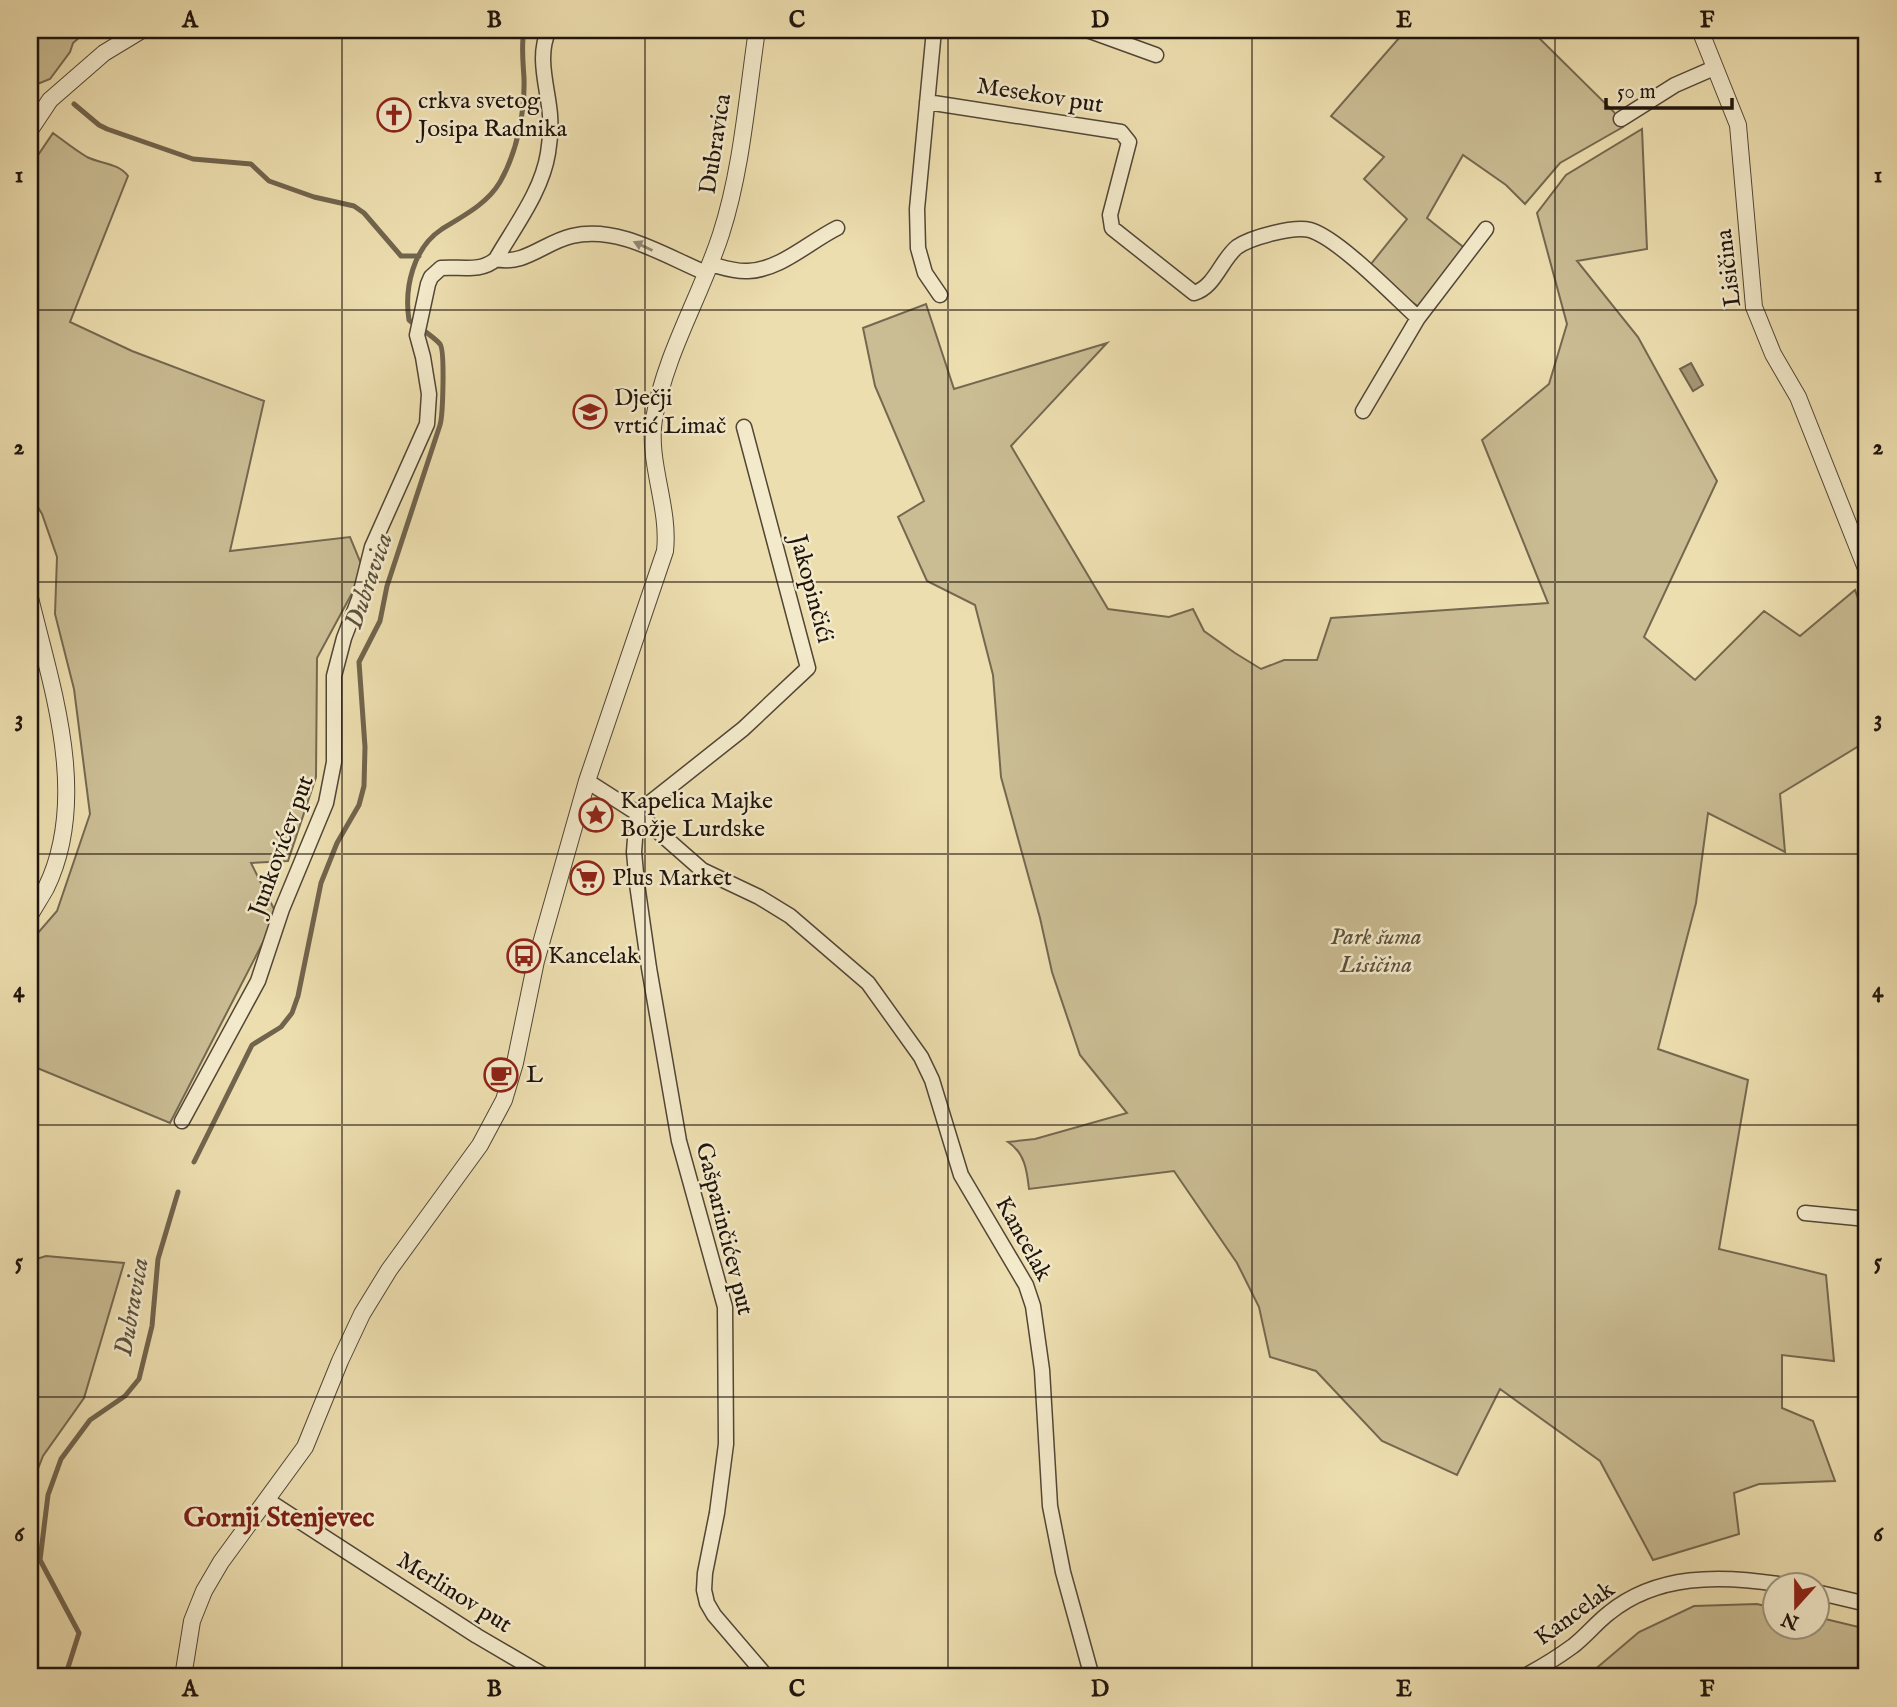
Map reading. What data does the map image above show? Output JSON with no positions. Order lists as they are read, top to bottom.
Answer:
{
  "streets": {
    "street": [
      "Mesekov put",
      "Dubravica",
      "Lisičina",
      "Jakopinčići",
      "Junkovićev put",
      "Gašparinčićev put",
      "Kancelak",
      "Merlinov put"
    ]
  },
  "crossings": [
    ["Dubravica", "Junkovićev put"],
    ["Dubravica", "Kancelak"],
    ["Dubravica", "Merlinov put"],
    ["Jakopinčići", "Gašparinčićev put"],
    ["Jakopinčići", "Kancelak"],
    ["Gašparinčićev put", "Kancelak"]
  ],
  "districts": ["Gornji Stenjevec"],
  "water": ["Dubravica"],
  "parks": ["Park šuma Lisičina"],
  "places": {
    "church": ["crkva svetog Josipa Radnika"],
    "school or university": ["Dječji vrtić Limač"],
    "place": ["Kapelica Majke Božje Lurdske"],
    "supermarket": ["Plus Market"],
    "bus stop": ["Kancelak"],
    "cafe": ["L"]
  },
  "scale_bar": "50 m",
  "north": "bottom",
  "grid": {
    "columns": [
      "A",
      "B",
      "C",
      "D",
      "E",
      "F"
    ],
    "rows": [
      "1",
      "2",
      "3",
      "4",
      "5",
      "6"
    ]
  }
}
